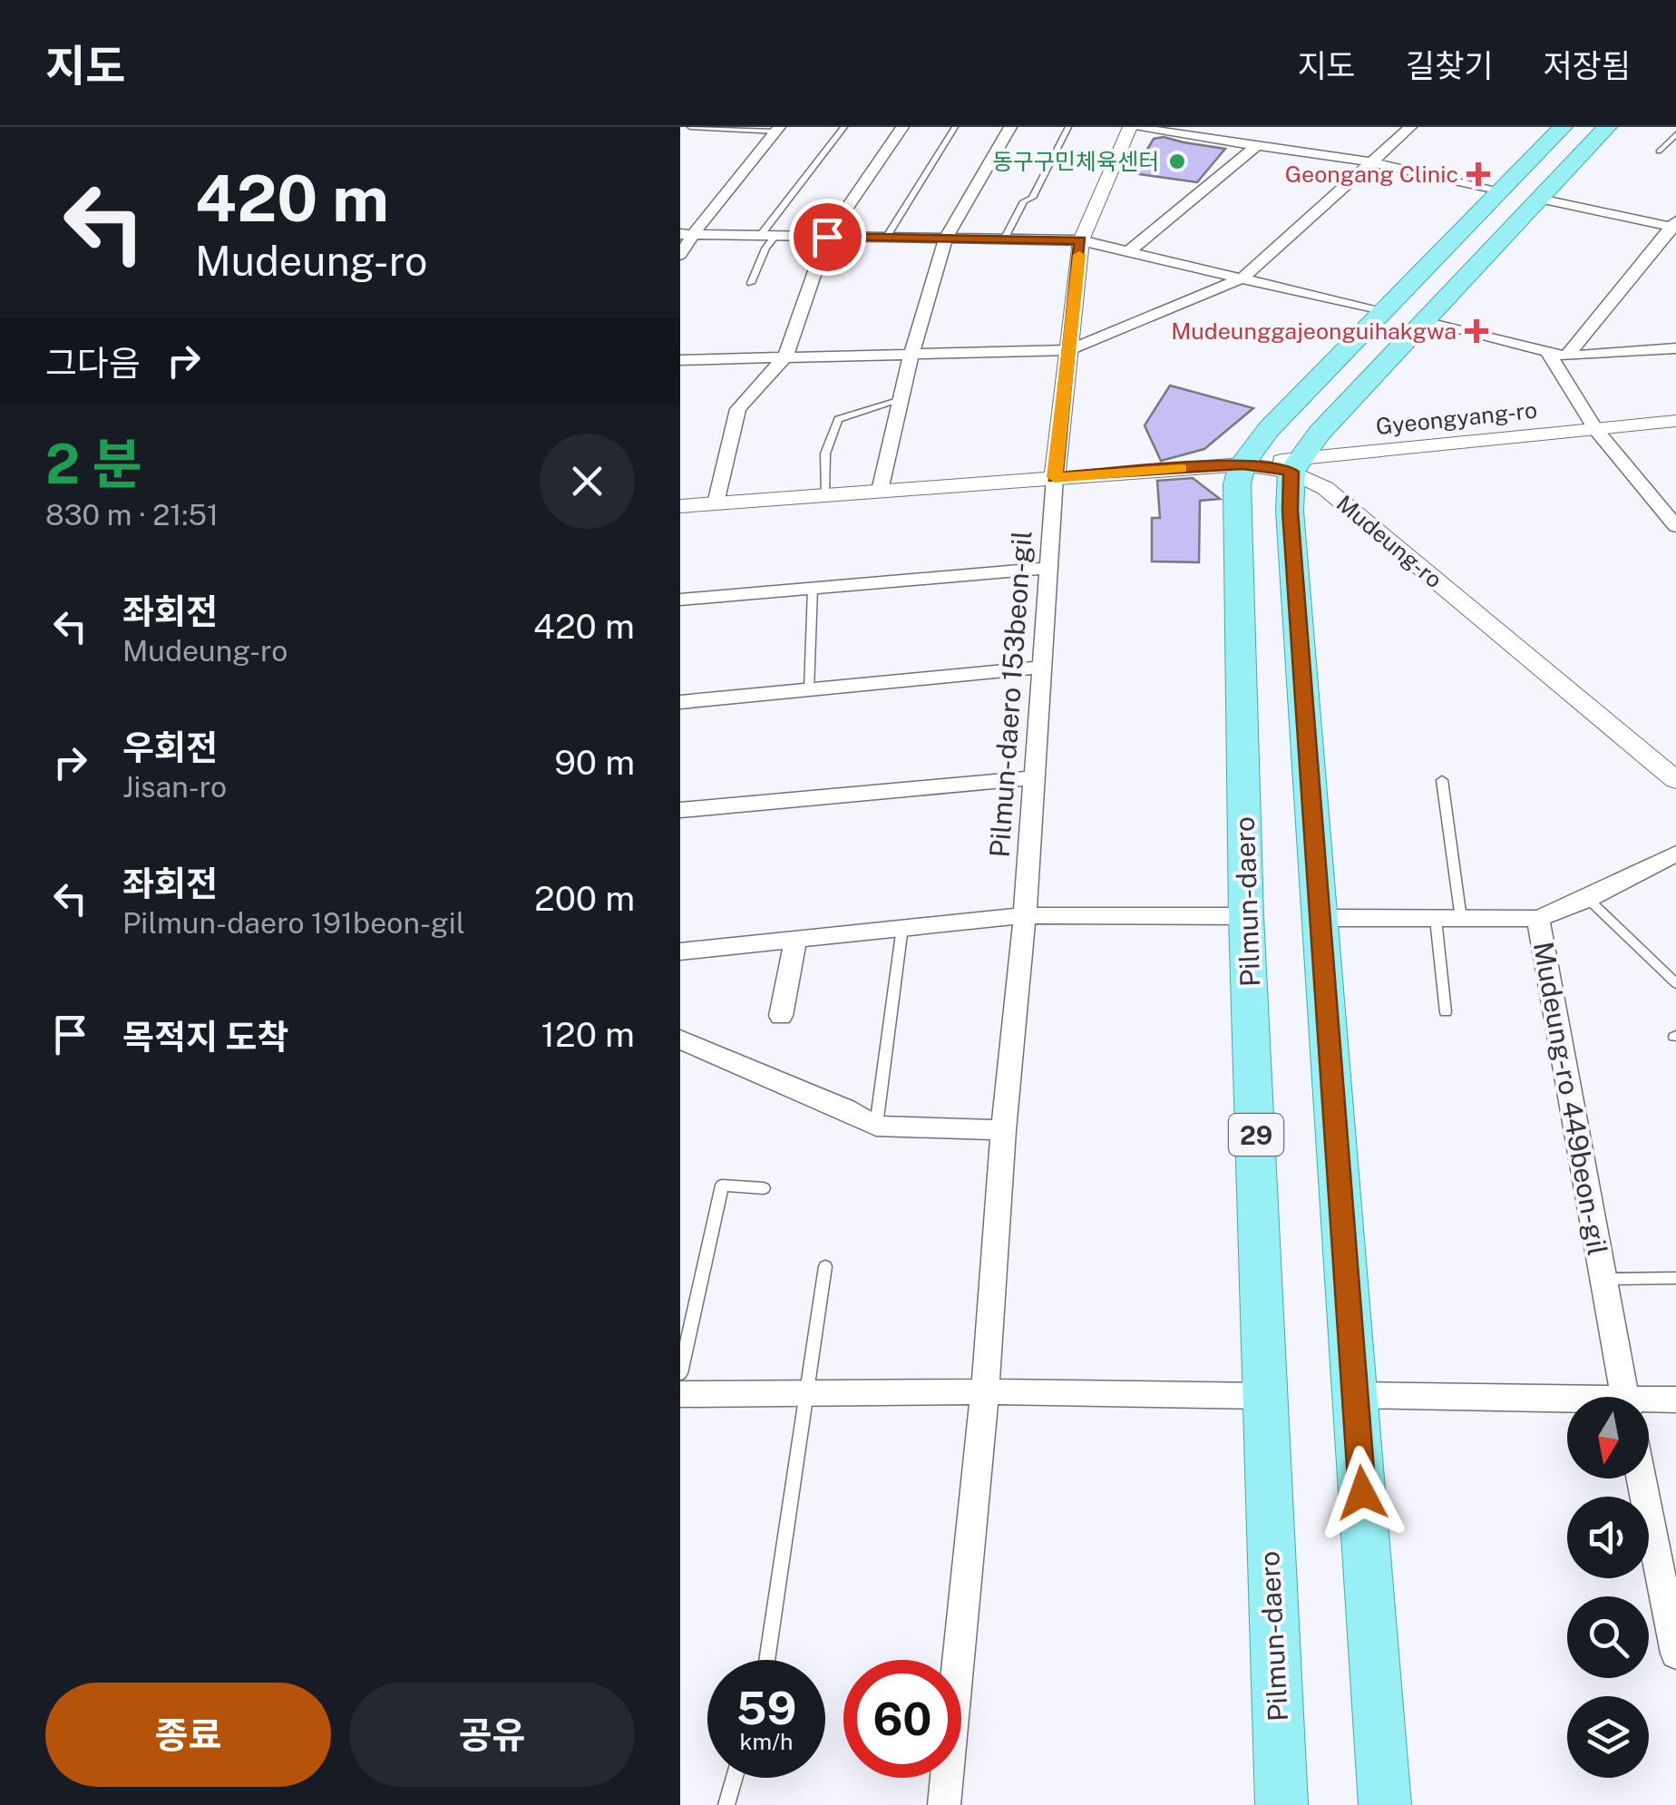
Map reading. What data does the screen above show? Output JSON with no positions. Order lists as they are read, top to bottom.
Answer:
{
  "streets": {
    "main road": ["Pilmun-daero", "29"],
    "street": [
      "Gyeongyang-ro",
      "Mudeung-ro",
      "Pilmun-daero 153beon-gil",
      "Mudeung-ro 449beon-gil"
    ]
  },
  "crossings": [
    ["Gyeongyang-ro", "Mudeung-ro"],
    ["Mudeung-ro", "Pilmun-daero 153beon-gil"],
    ["Mudeung-ro", "Pilmun-daero"]
  ],
  "places": {
    "other": ["동구구민체육센터"],
    "health": ["Geongang Clinic", "Mudeunggajeonguihakgwa"]
  },
  "north": "bottom",
  "page": {
    "header": "지도",
    "nav": ["지도", "길찾기", "저장됨"],
    "turn": ["420 m", "Mudeung-ro"],
    "then": "그다음",
    "heading": ["2 분", "830 m · 21:51"],
    "list": [
      {
        "name": "좌회전",
        "note": "Mudeung-ro",
        "value": "420 m"
      },
      {
        "name": "우회전",
        "note": "Jisan-ro",
        "value": "90 m"
      },
      {
        "name": "좌회전",
        "note": "Pilmun-daero 191beon-gil",
        "value": "200 m"
      },
      {
        "name": "목적지 도착",
        "value": "120 m"
      }
    ],
    "speed": "59 km/h",
    "limit": "60",
    "buttons": ["종료", "공유"]
  }
}
